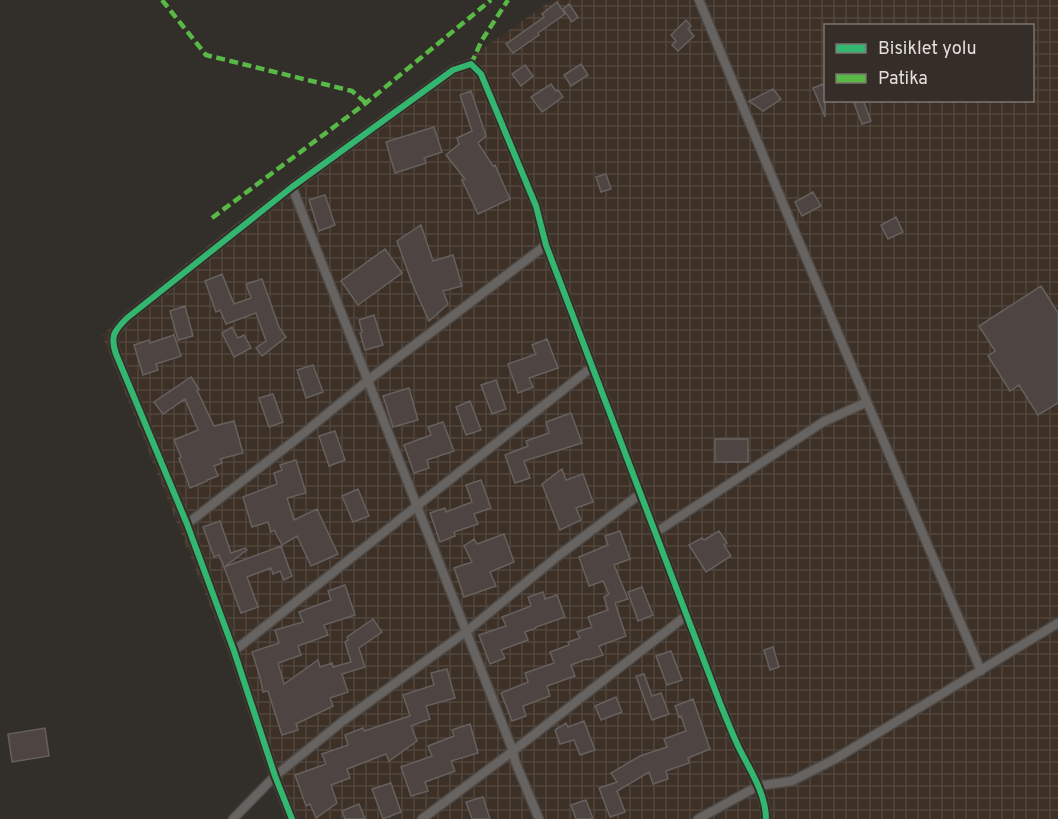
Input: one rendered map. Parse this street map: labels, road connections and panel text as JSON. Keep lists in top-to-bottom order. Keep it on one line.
{"legend":["Bisiklet yolu","Patika"]}
